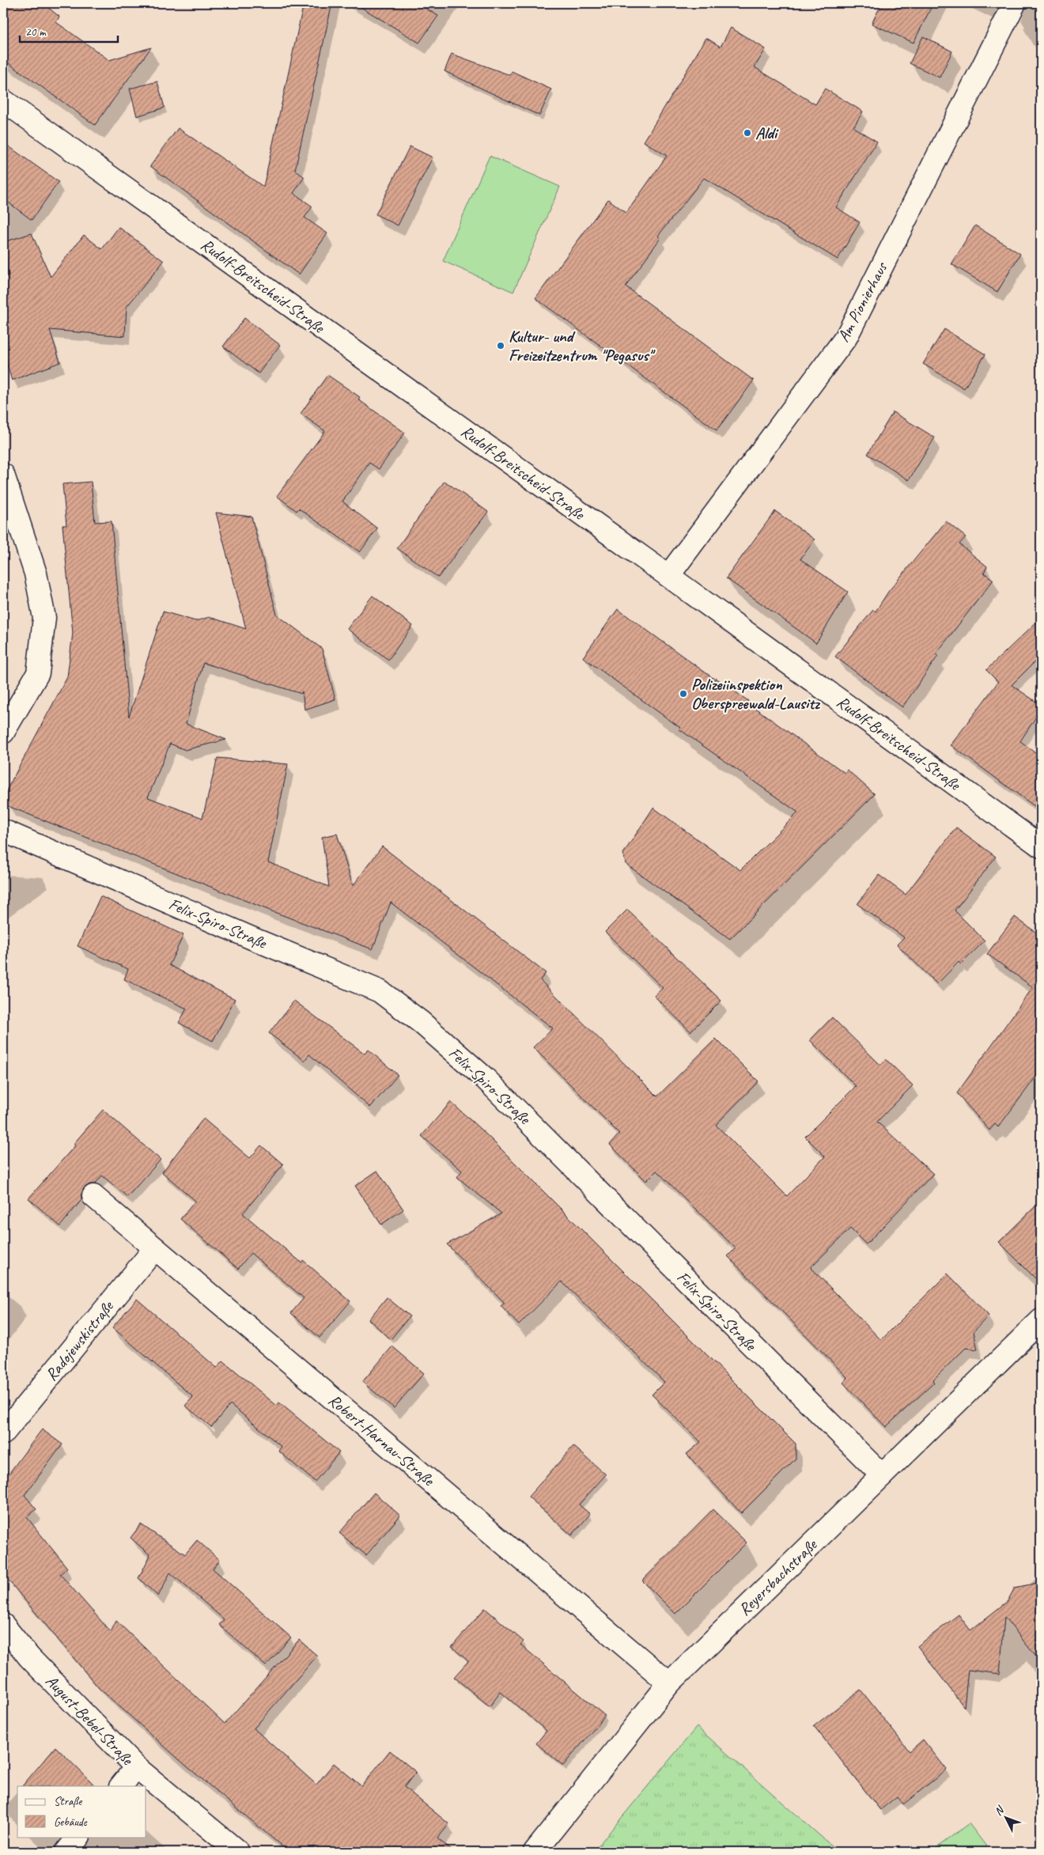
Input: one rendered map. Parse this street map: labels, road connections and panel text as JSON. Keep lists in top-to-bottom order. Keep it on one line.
{"streets":{"street":["Rudolf-Breitscheid-Straße","Am Pionierhaus","Felix-Spiro-Straße","Radojewskistraße","Robert-Harnau-Straße","Reyersbachstraße","August-Bebel-Straße"]},"crossings":[["Rudolf-Breitscheid-Straße","Am Pionierhaus"],["Felix-Spiro-Straße","Reyersbachstraße"],["Radojewskistraße","Robert-Harnau-Straße"],["Robert-Harnau-Straße","Reyersbachstraße"]],"places":["Aldi","Kultur- und Freizeitzentrum \"Pegasus\"","Polizeiinspektion Oberspreewald-Lausitz"],"legend":["Straße","Gebäude"],"scale_bar":"20 m","north":"top left"}
